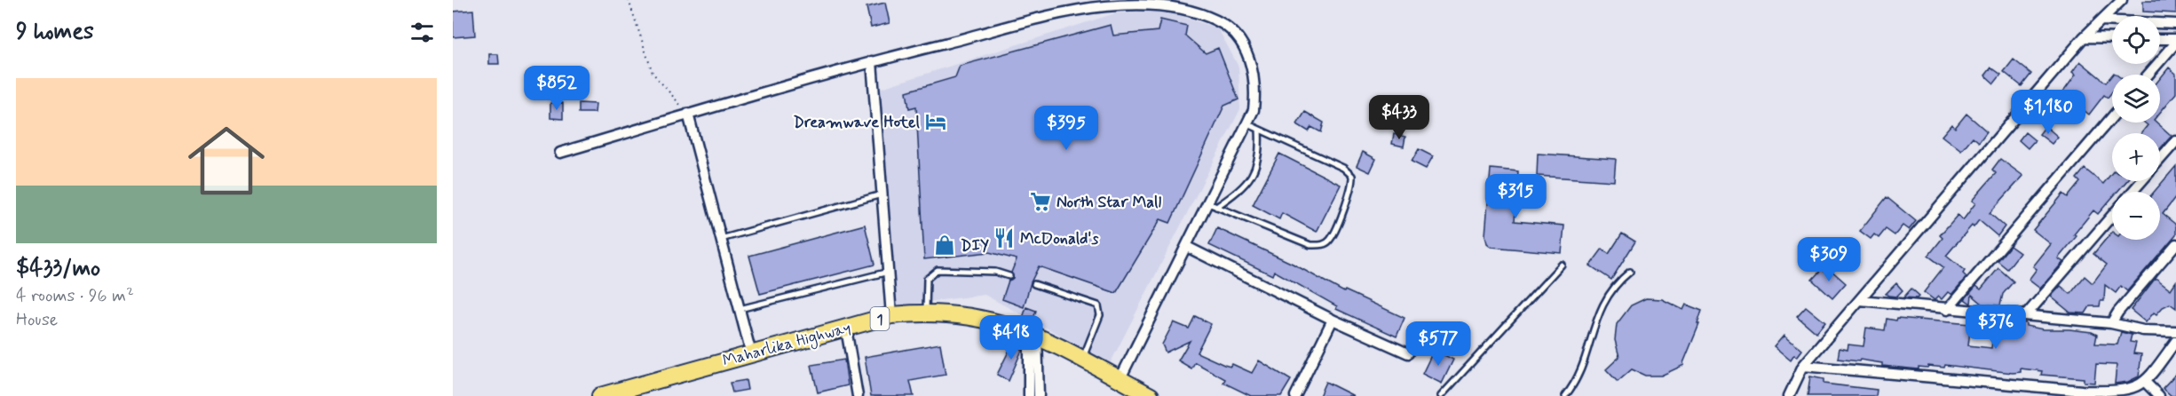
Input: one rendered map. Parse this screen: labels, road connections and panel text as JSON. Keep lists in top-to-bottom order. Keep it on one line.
{"streets":{"highway":["1","Maharlika Highway"]},"places":{"hotel":["Dreamwave Hotel"],"supermarket":["North Star Mall"],"restaurant":["McDonald's"],"shop":["DIY"]},"page":{"heading":"9 homes","map_buttons":["+","−"],"list":[{"name":"$433/mo","note":"4 rooms · 96 m² · House"}],"price":["$852","$1,180","$433","$395","$315","$309","$376","$418","$577"]}}
